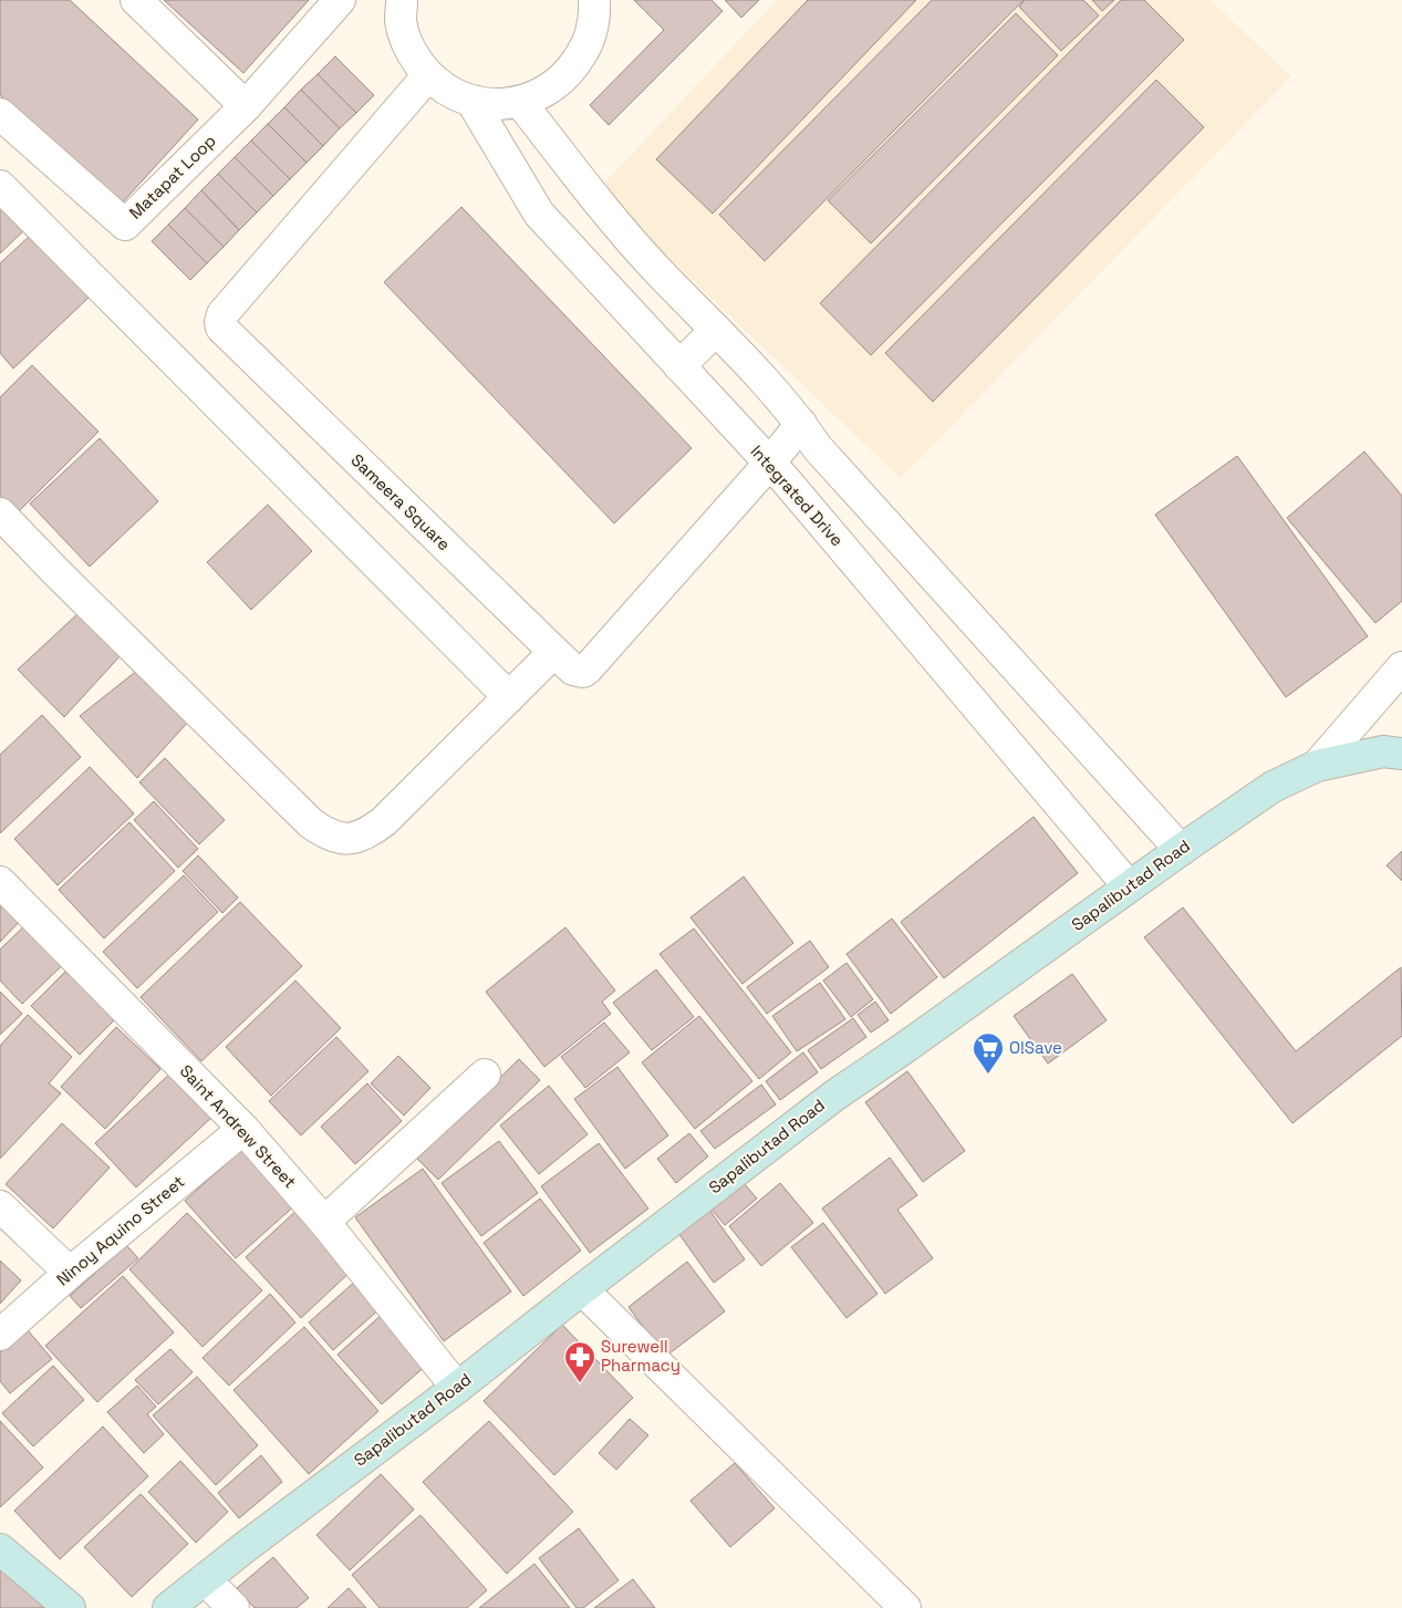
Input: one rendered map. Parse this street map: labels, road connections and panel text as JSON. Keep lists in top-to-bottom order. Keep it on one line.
{"streets":{"street":["Matapat Loop","Integrated Drive","Sameera Square","Sapalibutad Road","Saint Andrew Street","Ninoy Aquino Street"]},"crossings":[["Integrated Drive","Sameera Square"],["Integrated Drive","Sapalibutad Road"],["Sapalibutad Road","Saint Andrew Street"],["Saint Andrew Street","Ninoy Aquino Street"]],"places":{"supermarket":["O!Save"],"pharmacy":["Surewell Pharmacy"]}}
